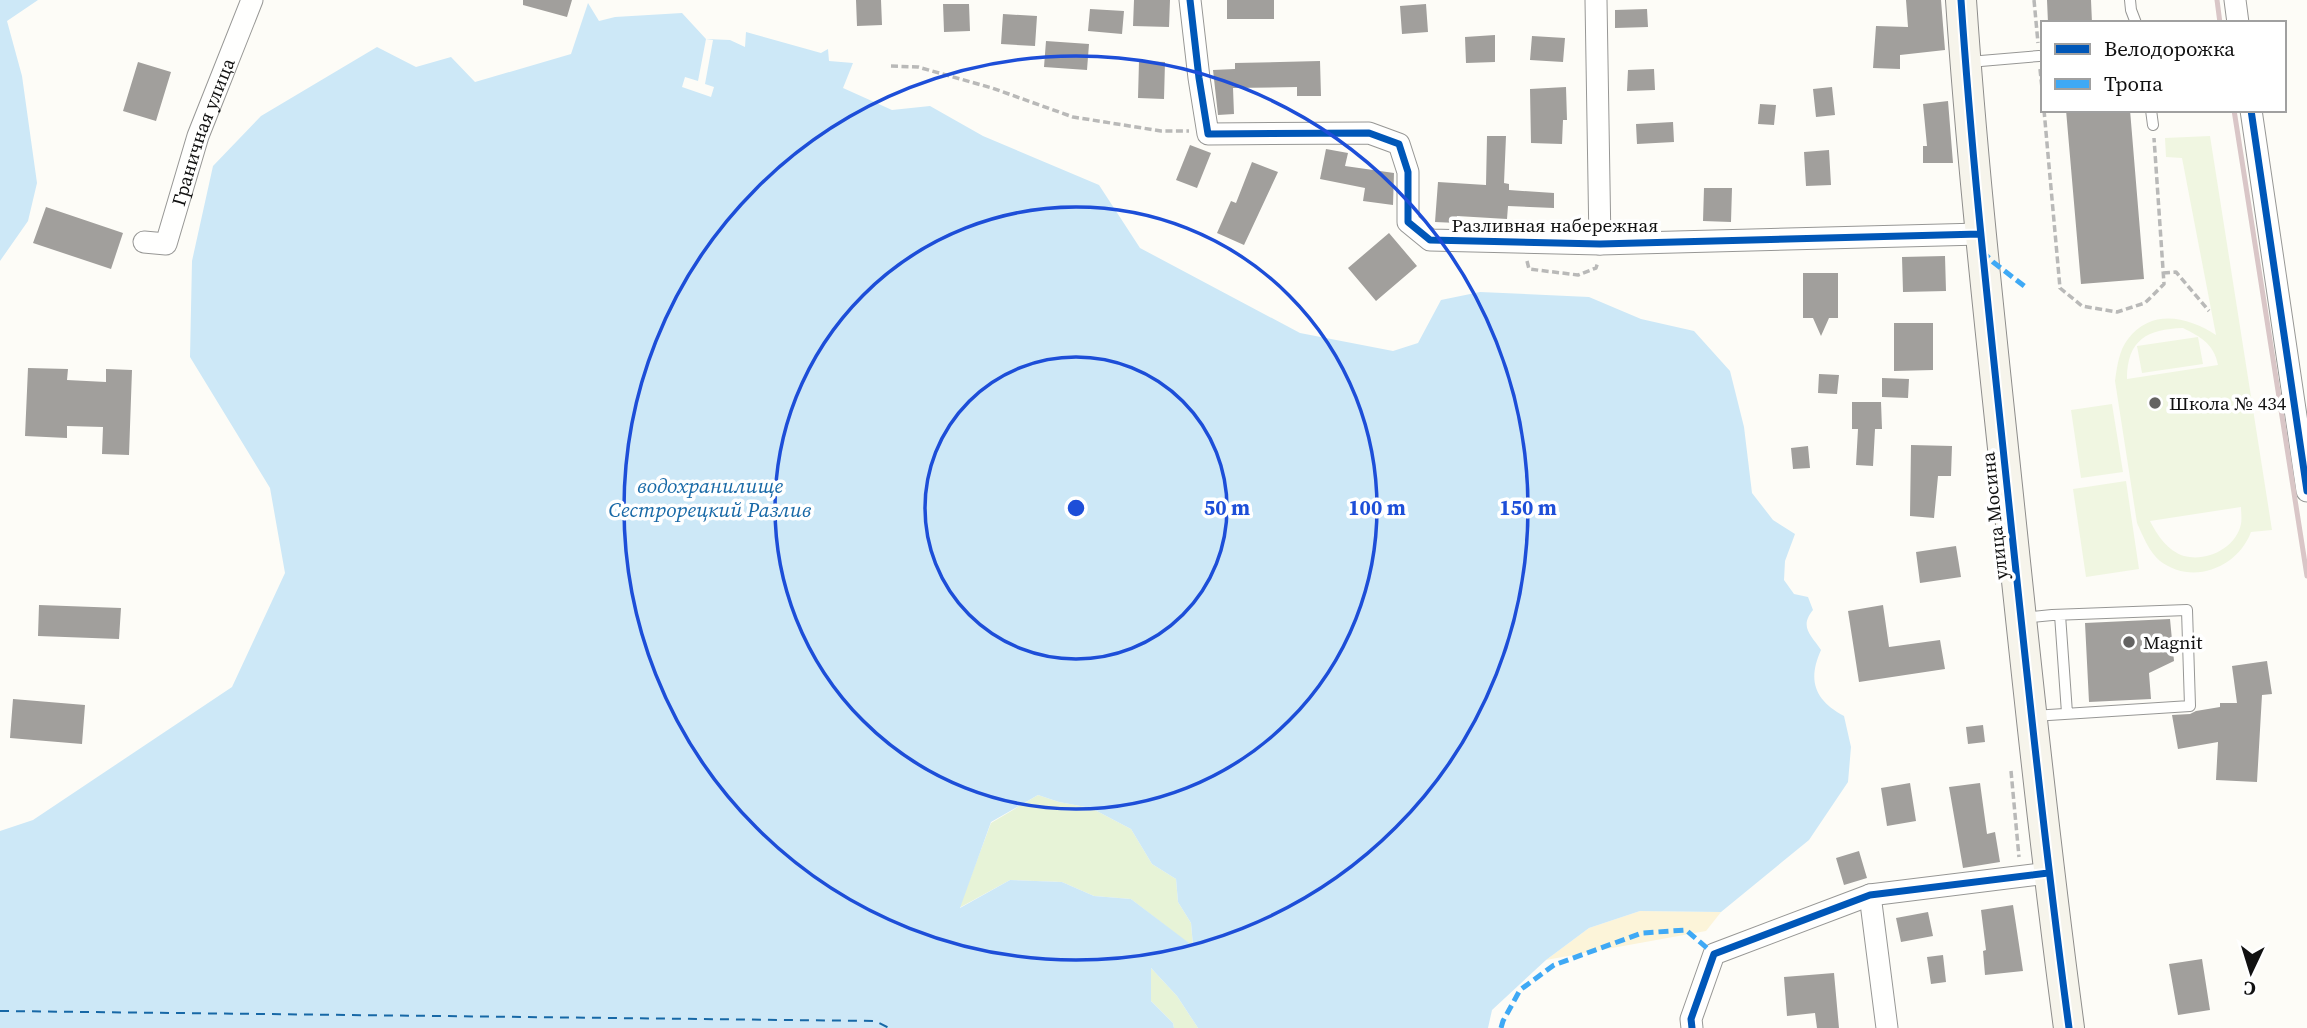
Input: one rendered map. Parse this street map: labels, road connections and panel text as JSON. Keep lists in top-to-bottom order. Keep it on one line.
{"streets":{"street":["Граничная улица","Разливная набережная","улица Мосина"]},"crossings":[["Разливная набережная","улица Мосина"]],"water":["водохранилище Сестрорецкий Разлив"],"places":["Школа № 434","Magnit"],"legend":["Велодорожка","Тропа"],"north":"bottom","rings":["50 m","100 m","150 m"]}
